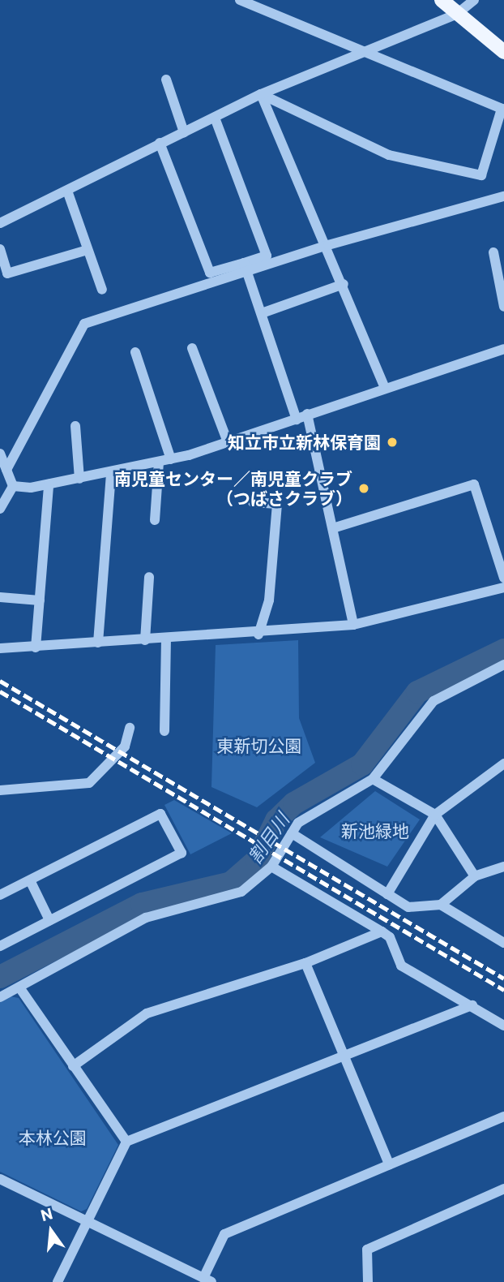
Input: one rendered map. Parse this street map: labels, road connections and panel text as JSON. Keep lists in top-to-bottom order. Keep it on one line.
{"water":["割目川"],"parks":["東新切公園","新池緑地","本林公園"],"places":["知立市立新林保育園","南児童センター／南児童クラブ （つばさクラブ）"],"north":"top"}
